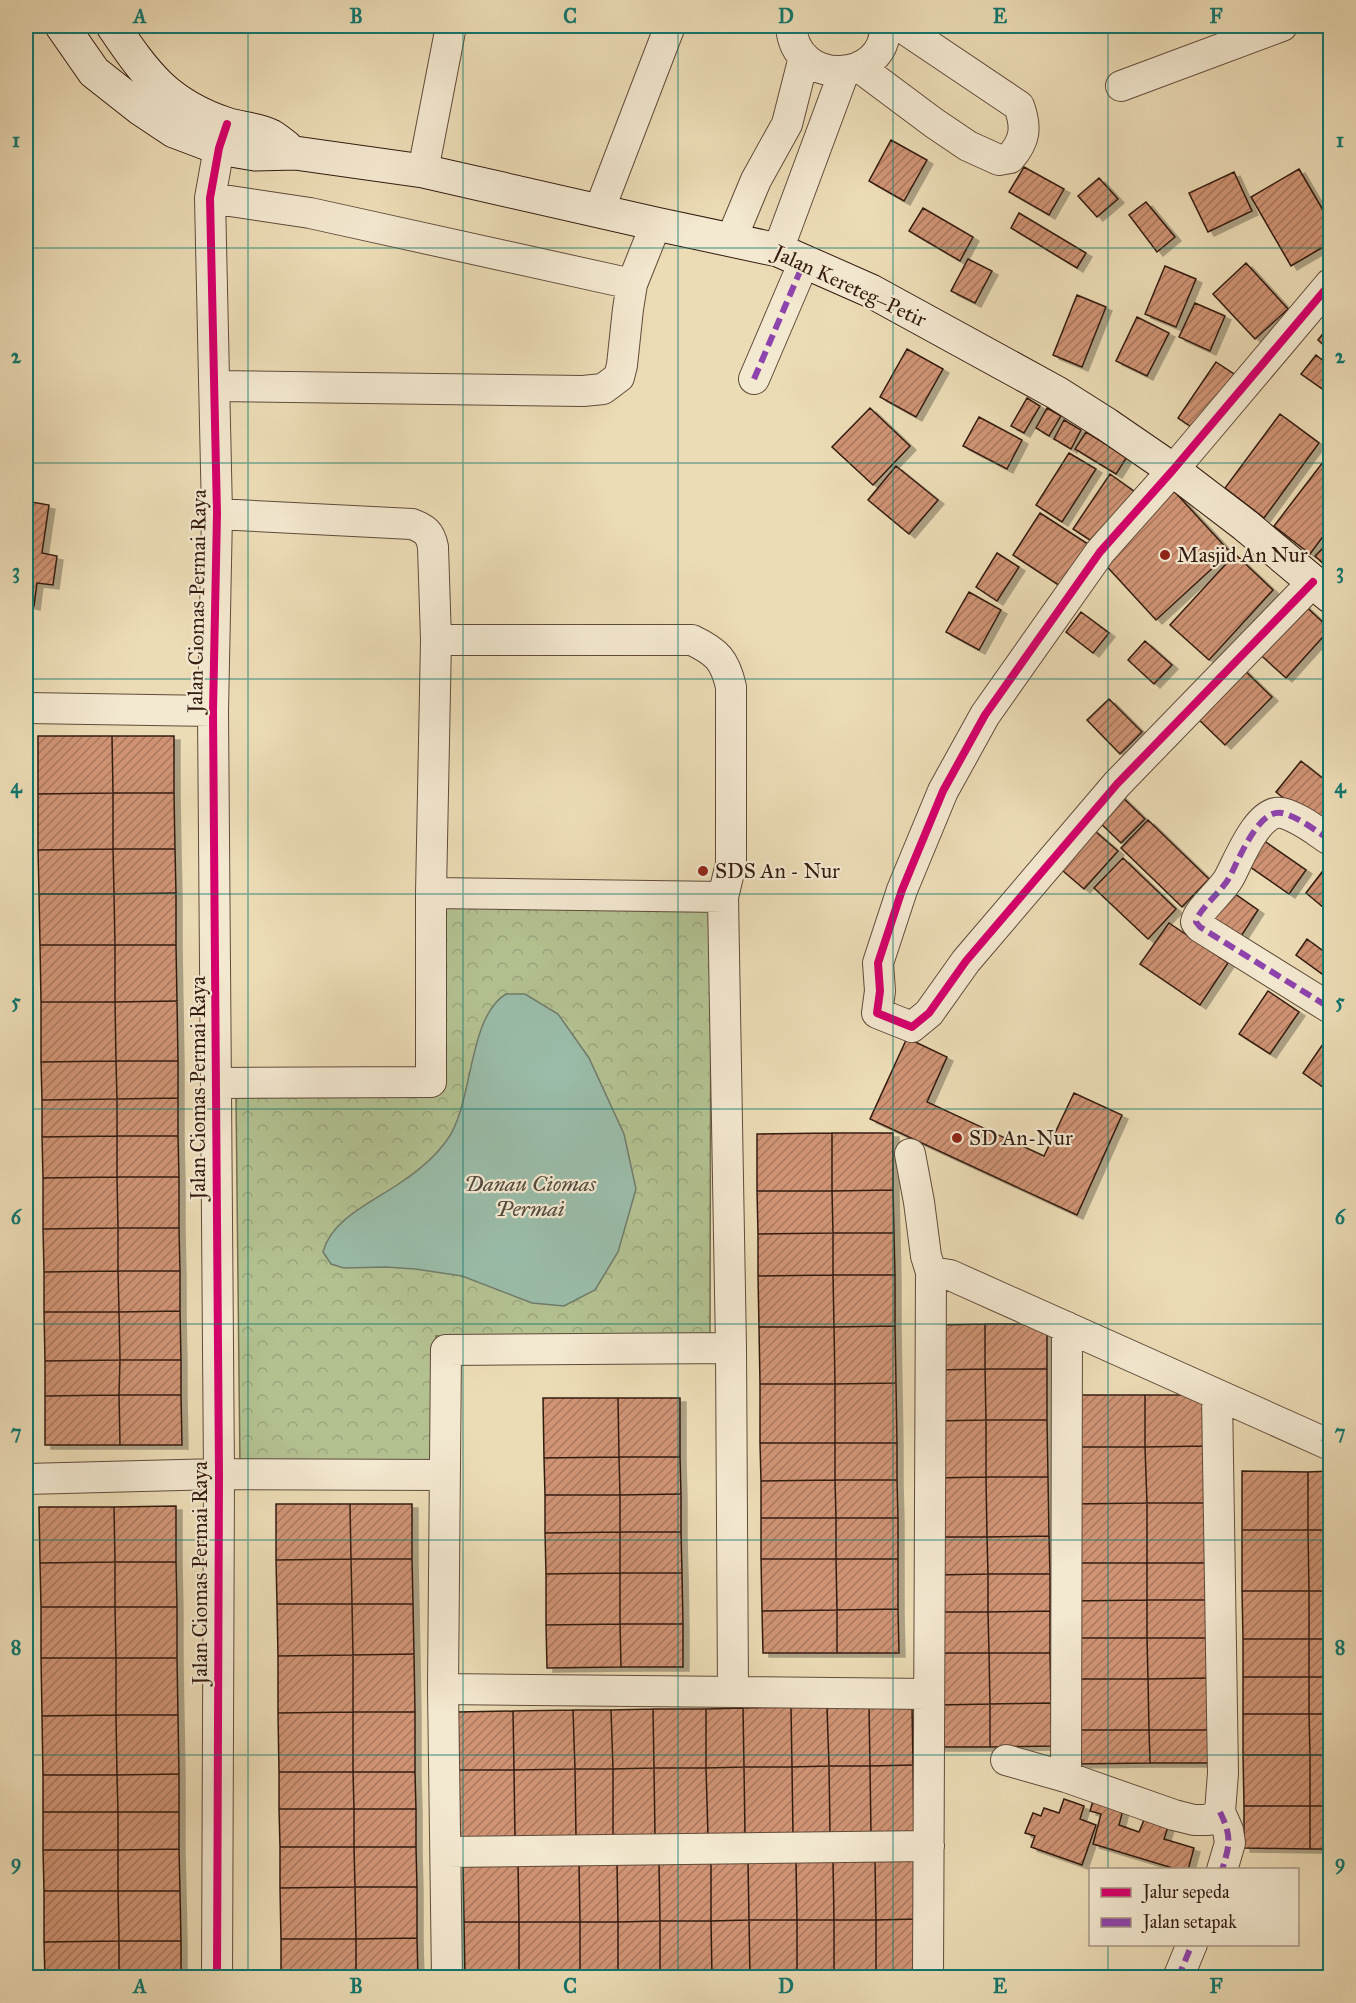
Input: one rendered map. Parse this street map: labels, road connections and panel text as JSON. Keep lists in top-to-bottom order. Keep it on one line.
{"streets":{"street":["Jalan Kereteg–Petir","Jalan Ciomas Permai Raya"]},"crossings":[["Jalan Kereteg–Petir","Jalan Ciomas Permai Raya"]],"water":["Danau Ciomas Permai"],"places":["Masjid An Nur","SDS An - Nur","SD An-Nur"],"legend":["Jalur sepeda","Jalan setapak"],"grid":{"columns":["A","B","C","D","E","F"],"rows":["1","2","3","4","5","6","7","8","9"]}}
